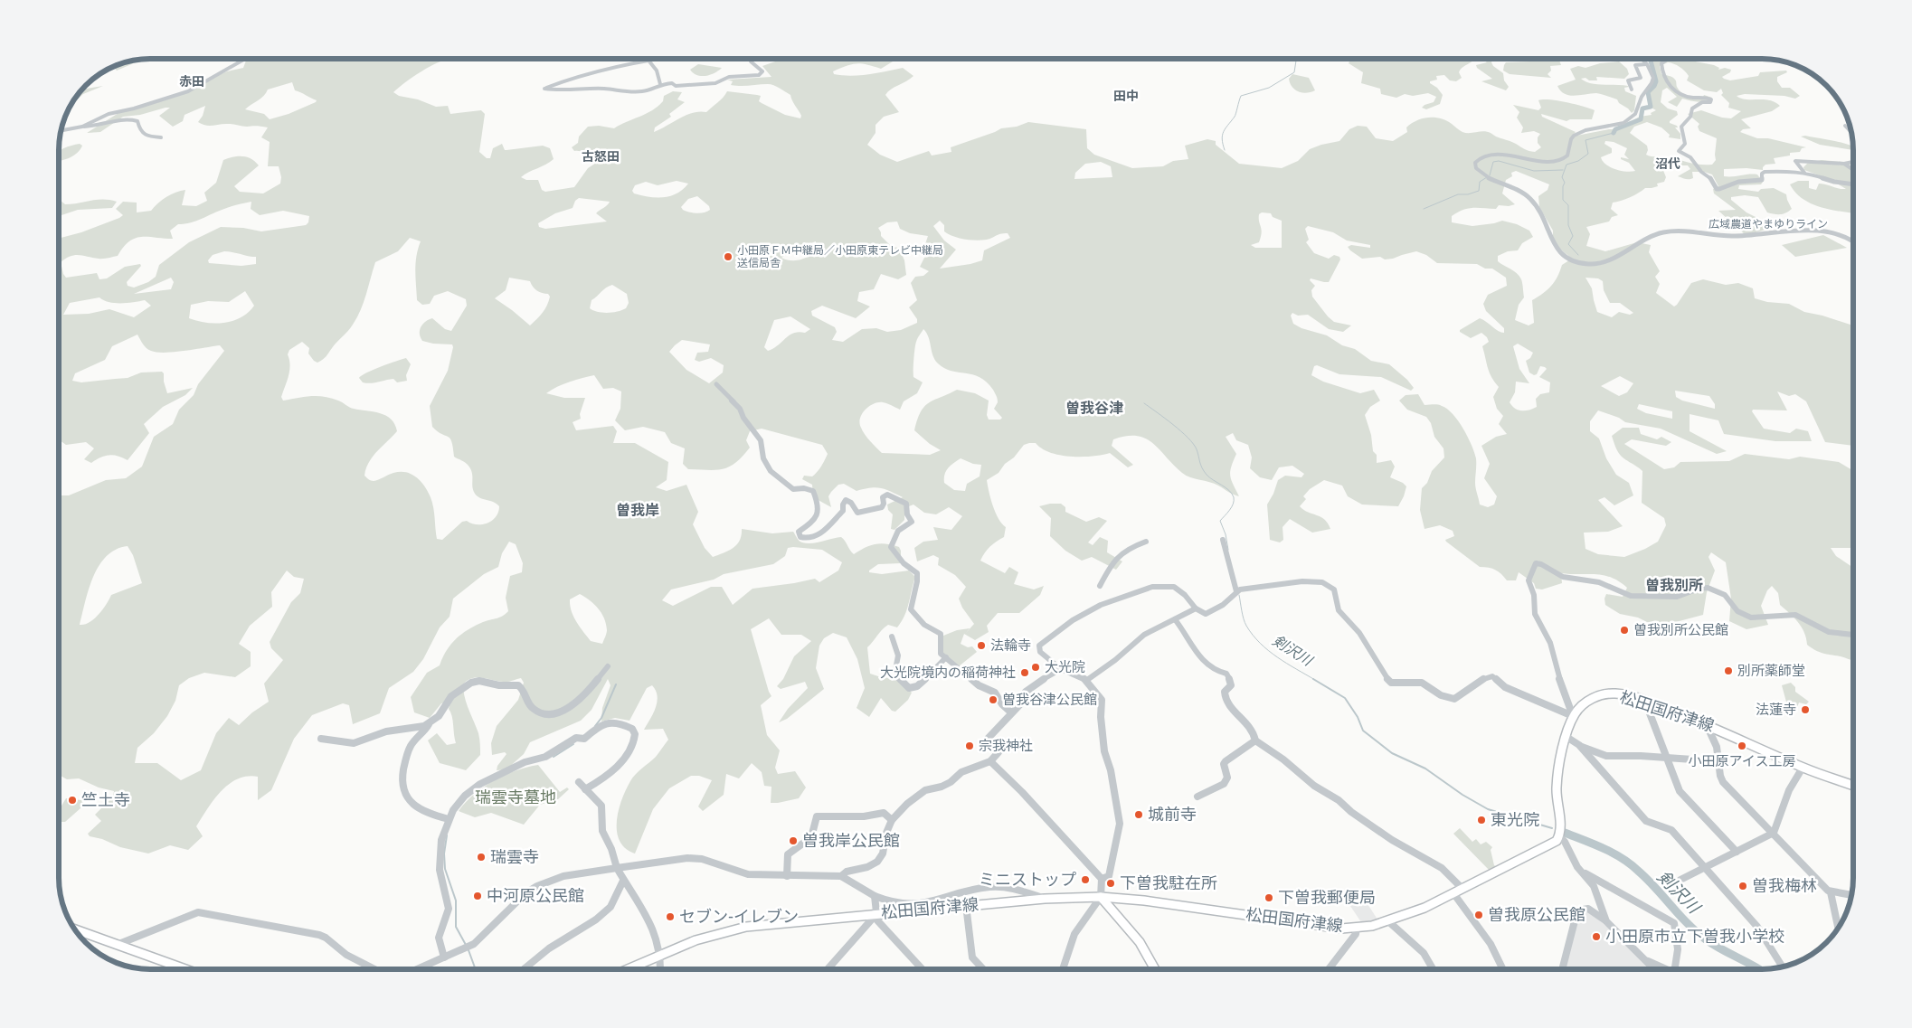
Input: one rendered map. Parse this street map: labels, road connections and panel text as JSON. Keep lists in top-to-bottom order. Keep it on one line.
{"streets":{"main road":["松田国府津線"],"street":["広域農道やまゆりライン"]},"districts":["赤田","田中","古怒田","沼代","曽我谷津","曽我岸","曽我別所"],"water":["剣沢川"],"parks":["瑞雲寺墓地"],"places":["小田原ＦＭ中継局／小田原東テレビ中継局 送信局舎","曽我別所公民館","法輪寺","大光院","別所薬師堂","大光院境内の稲荷神社","曽我谷津公民館","法蓮寺","宗我神社","小田原アイス工房","竺土寺","城前寺","東光院","曽我岸公民館","瑞雲寺","ミニストップ","下曽我駐在所","曽我梅林","中河原公民館","下曽我郵便局","曽我原公民館","セブン-イレブン","小田原市立下曽我小学校"]}
